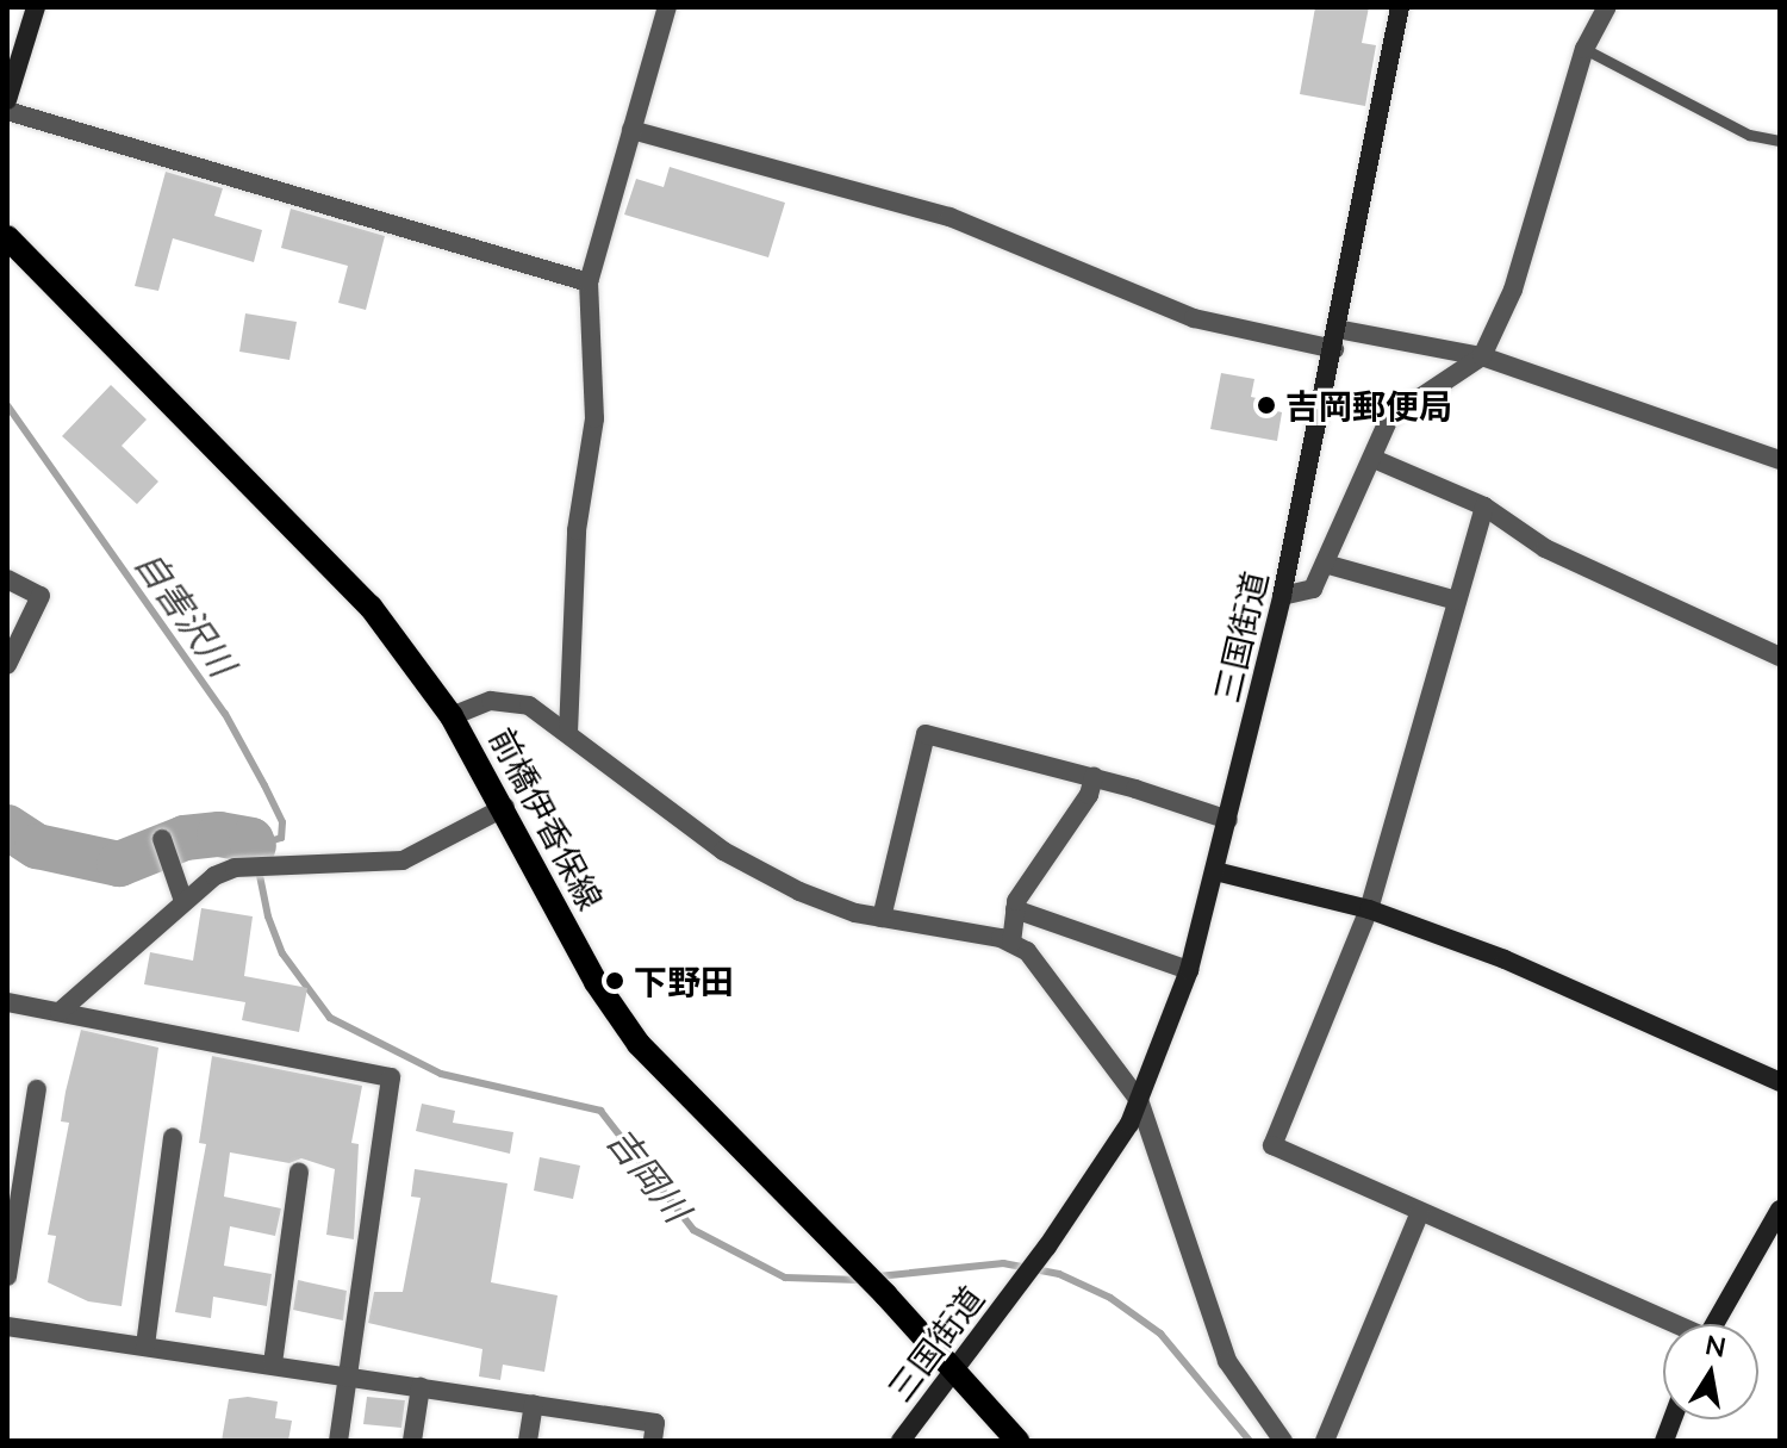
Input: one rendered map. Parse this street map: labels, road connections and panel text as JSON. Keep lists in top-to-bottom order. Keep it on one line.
{"streets":{"main road":["前橋伊香保線"],"street":["三国街道"]},"crossings":[["三国街道","前橋伊香保線"]],"water":["自害沢川","吉岡川"],"places":["吉岡郵便局","下野田"],"north":"top"}
